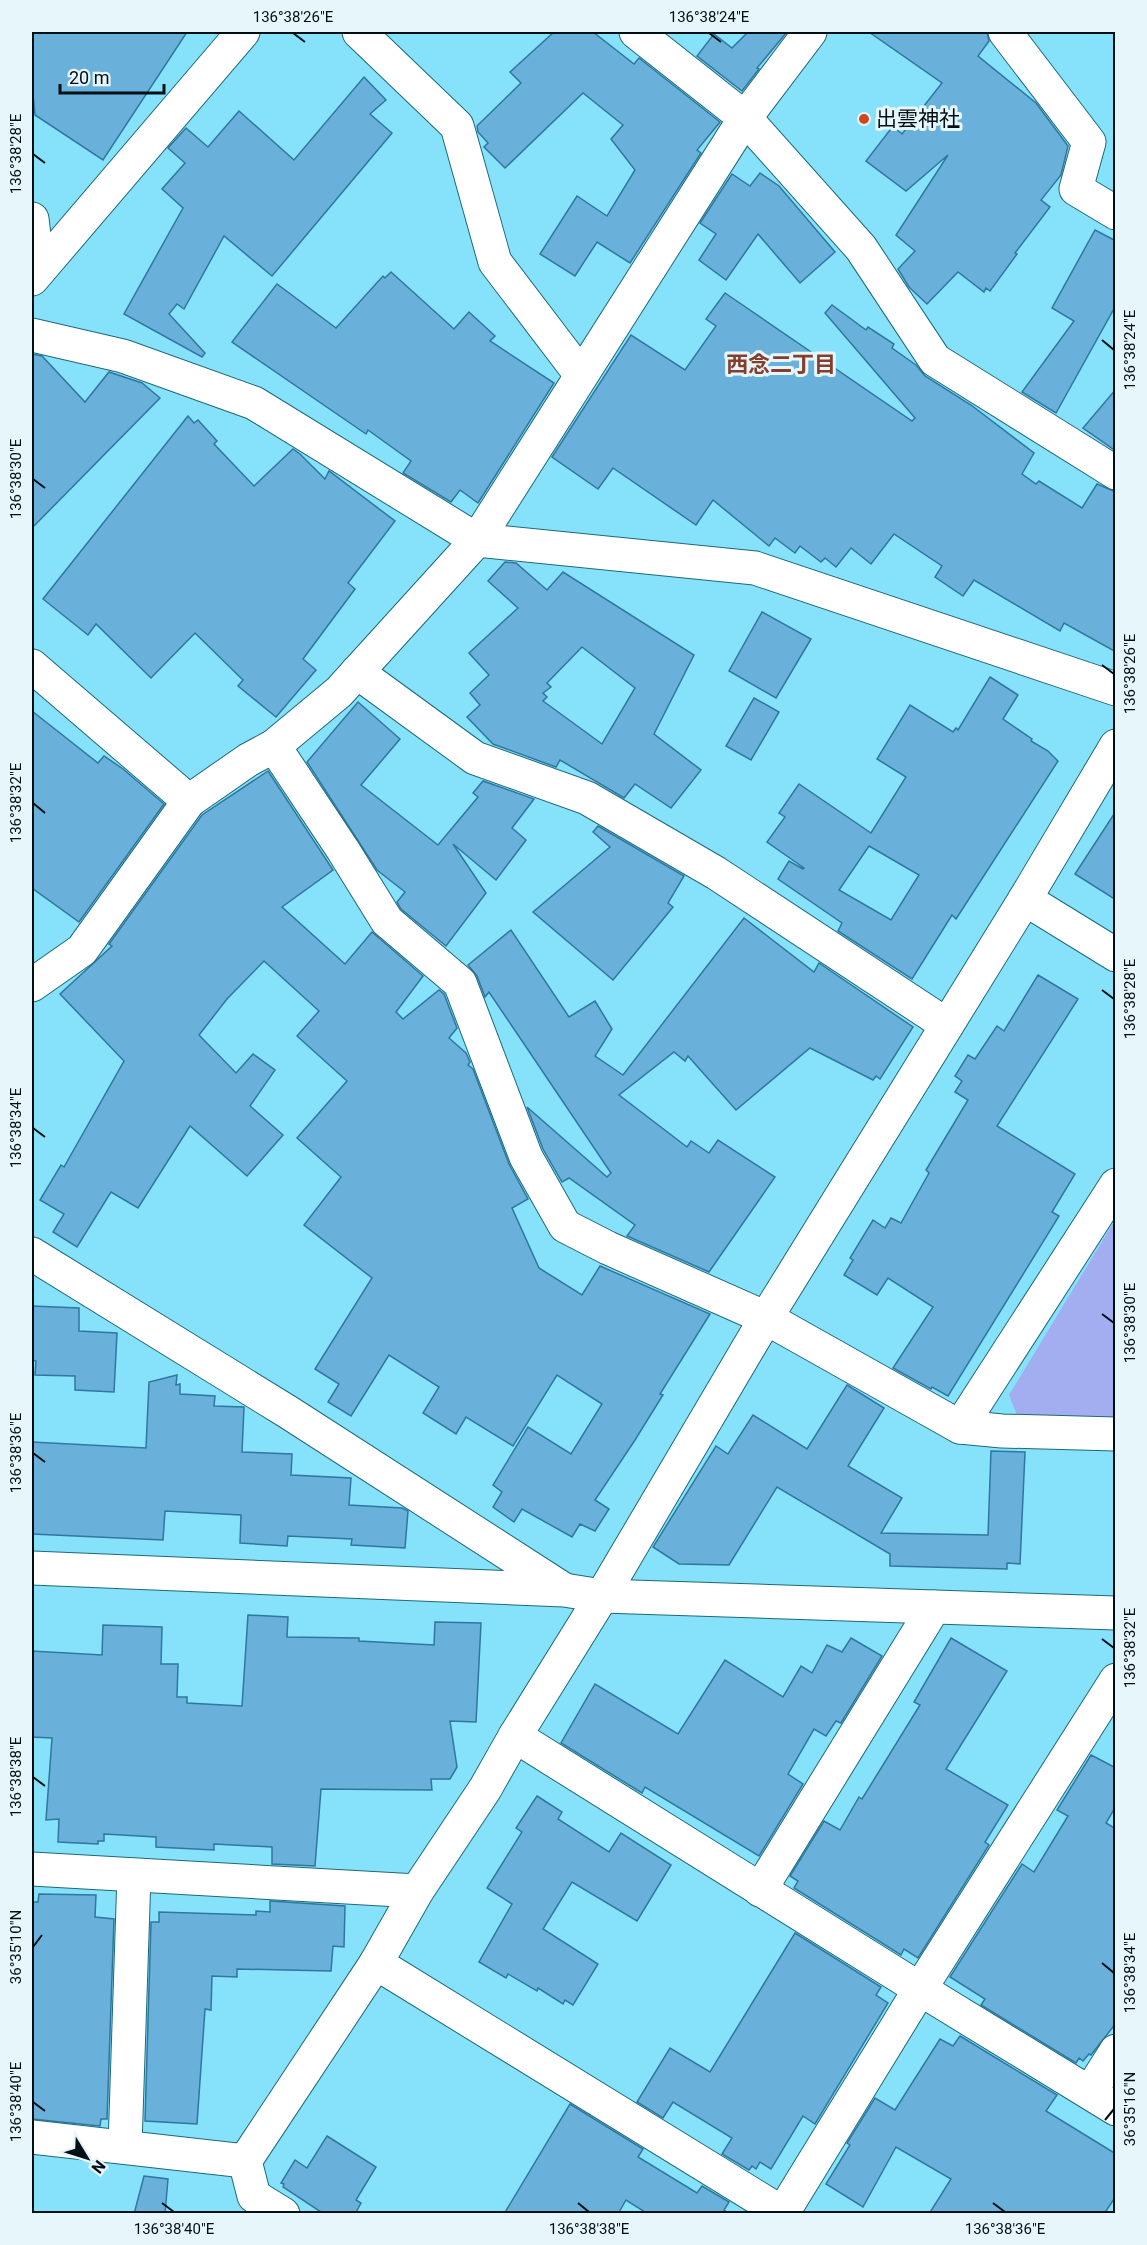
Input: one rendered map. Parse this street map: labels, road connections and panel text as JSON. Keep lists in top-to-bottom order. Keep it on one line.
{"districts":["西念二丁目"],"places":["出雲神社"],"scale_bar":"20 m","north":"bottom right","coordinates":["136°38'26\"E","136°38'24\"E","136°38'28\"E","136°38'30\"E","136°38'32\"E","136°38'34\"E","136°38'36\"E","136°38'38\"E","36°35'10\"N","136°38'40\"E","36°35'16\"N"]}
